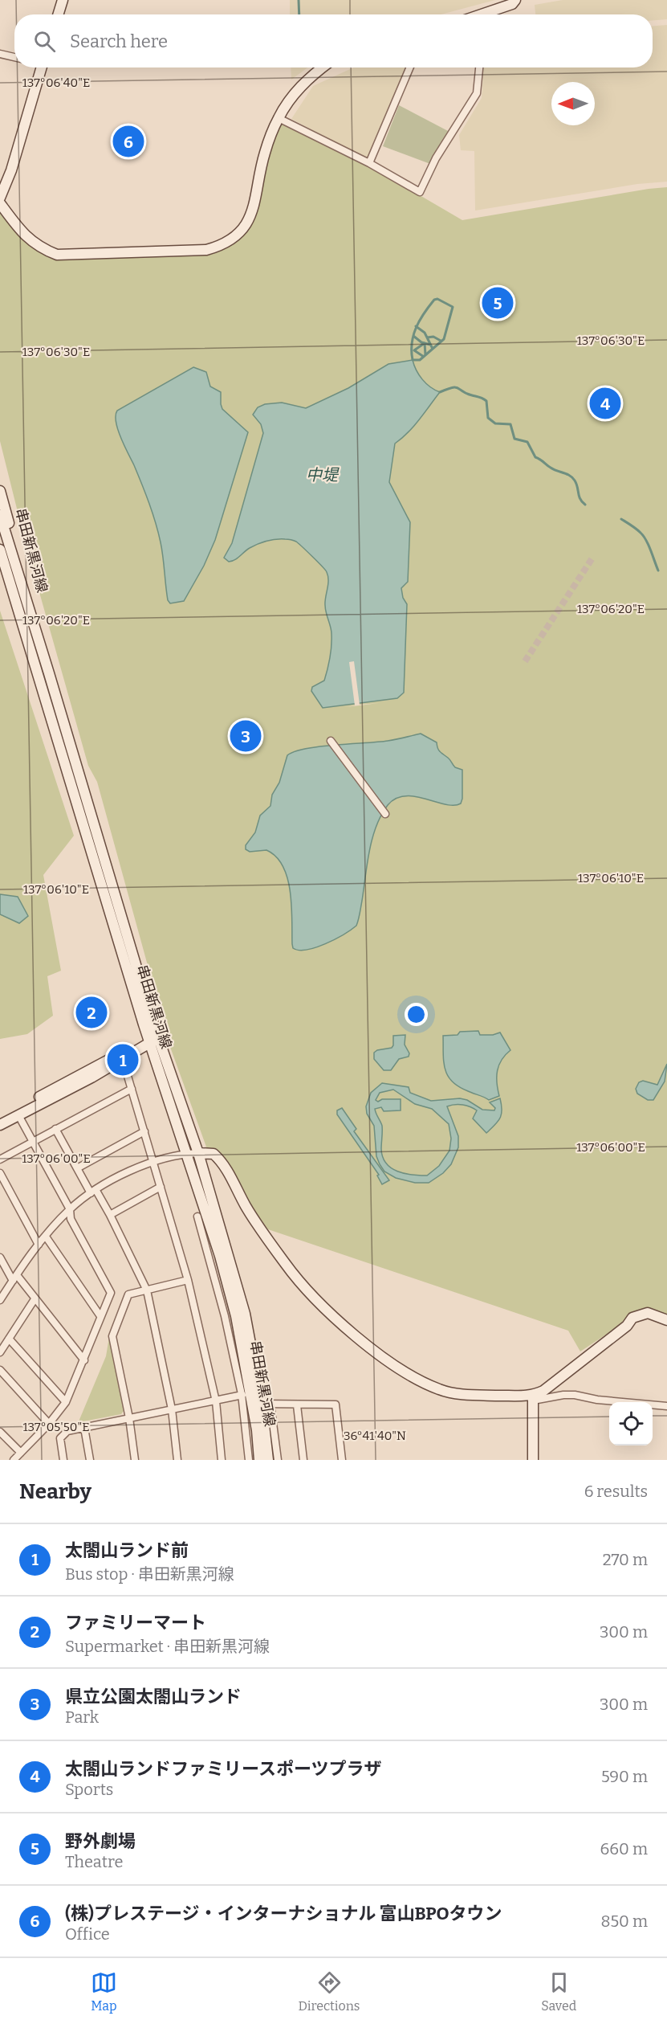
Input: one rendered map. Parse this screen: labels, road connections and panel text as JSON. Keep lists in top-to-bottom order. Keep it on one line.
{"streets":{"main road":["串田新黒河線"]},"water":["中堤"],"north":"left","page":{"search":"Search here","pins":["6","5","4","3","2","1"],"heading":["Nearby","6 results"],"list":[{"mark":"1","name":"太閤山ランド前","note":"Bus stop · 串田新黒河線","value":"270 m"},{"mark":"2","name":"ファミリーマート","note":"Supermarket · 串田新黒河線","value":"300 m"},{"mark":"3","name":"県立公園太閤山ランド","note":"Park","value":"300 m"},{"mark":"4","name":"太閤山ランドファミリースポーツプラザ","note":"Sports","value":"590 m"},{"mark":"5","name":"野外劇場","note":"Theatre","value":"660 m"},{"mark":"6","name":"(株)プレステージ・インターナショナル 富山BPOタウン","note":"Office","value":"850 m"}],"nav":["Map","Directions","Saved"]},"coordinates":["137°06'40\"E","137°06'30\"E","137°06'20\"E","137°06'10\"E","137°06'00\"E","137°05'50\"E","36°41'40\"N"]}
